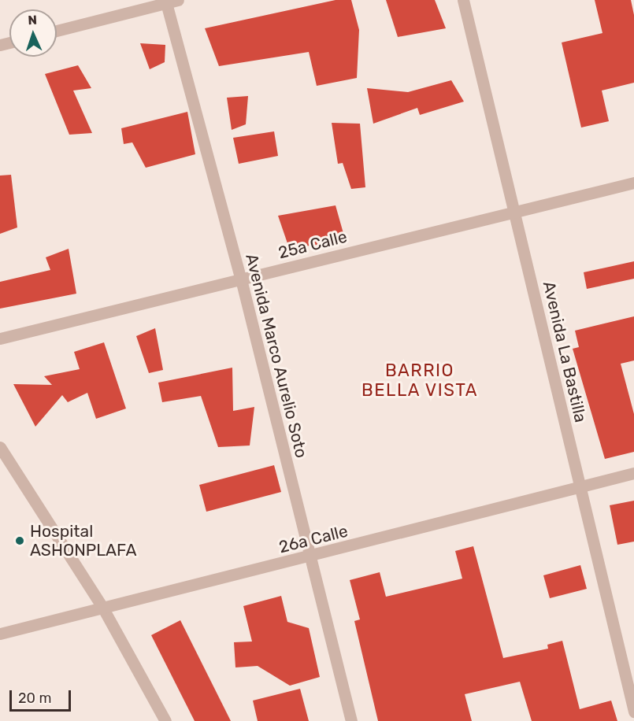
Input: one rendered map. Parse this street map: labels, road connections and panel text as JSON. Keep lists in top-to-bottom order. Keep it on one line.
{"streets":{"street":["25a Calle","Avenida La Bastilla","Avenida Marco Aurelio Soto","26a Calle"]},"crossings":[["25a Calle","Avenida La Bastilla"],["25a Calle","Avenida Marco Aurelio Soto"],["Avenida La Bastilla","26a Calle"],["Avenida Marco Aurelio Soto","26a Calle"]],"districts":["BARRIO BELLA VISTA"],"places":["Hospital ASHONPLAFA"],"scale_bar":"20 m","north":"top"}
